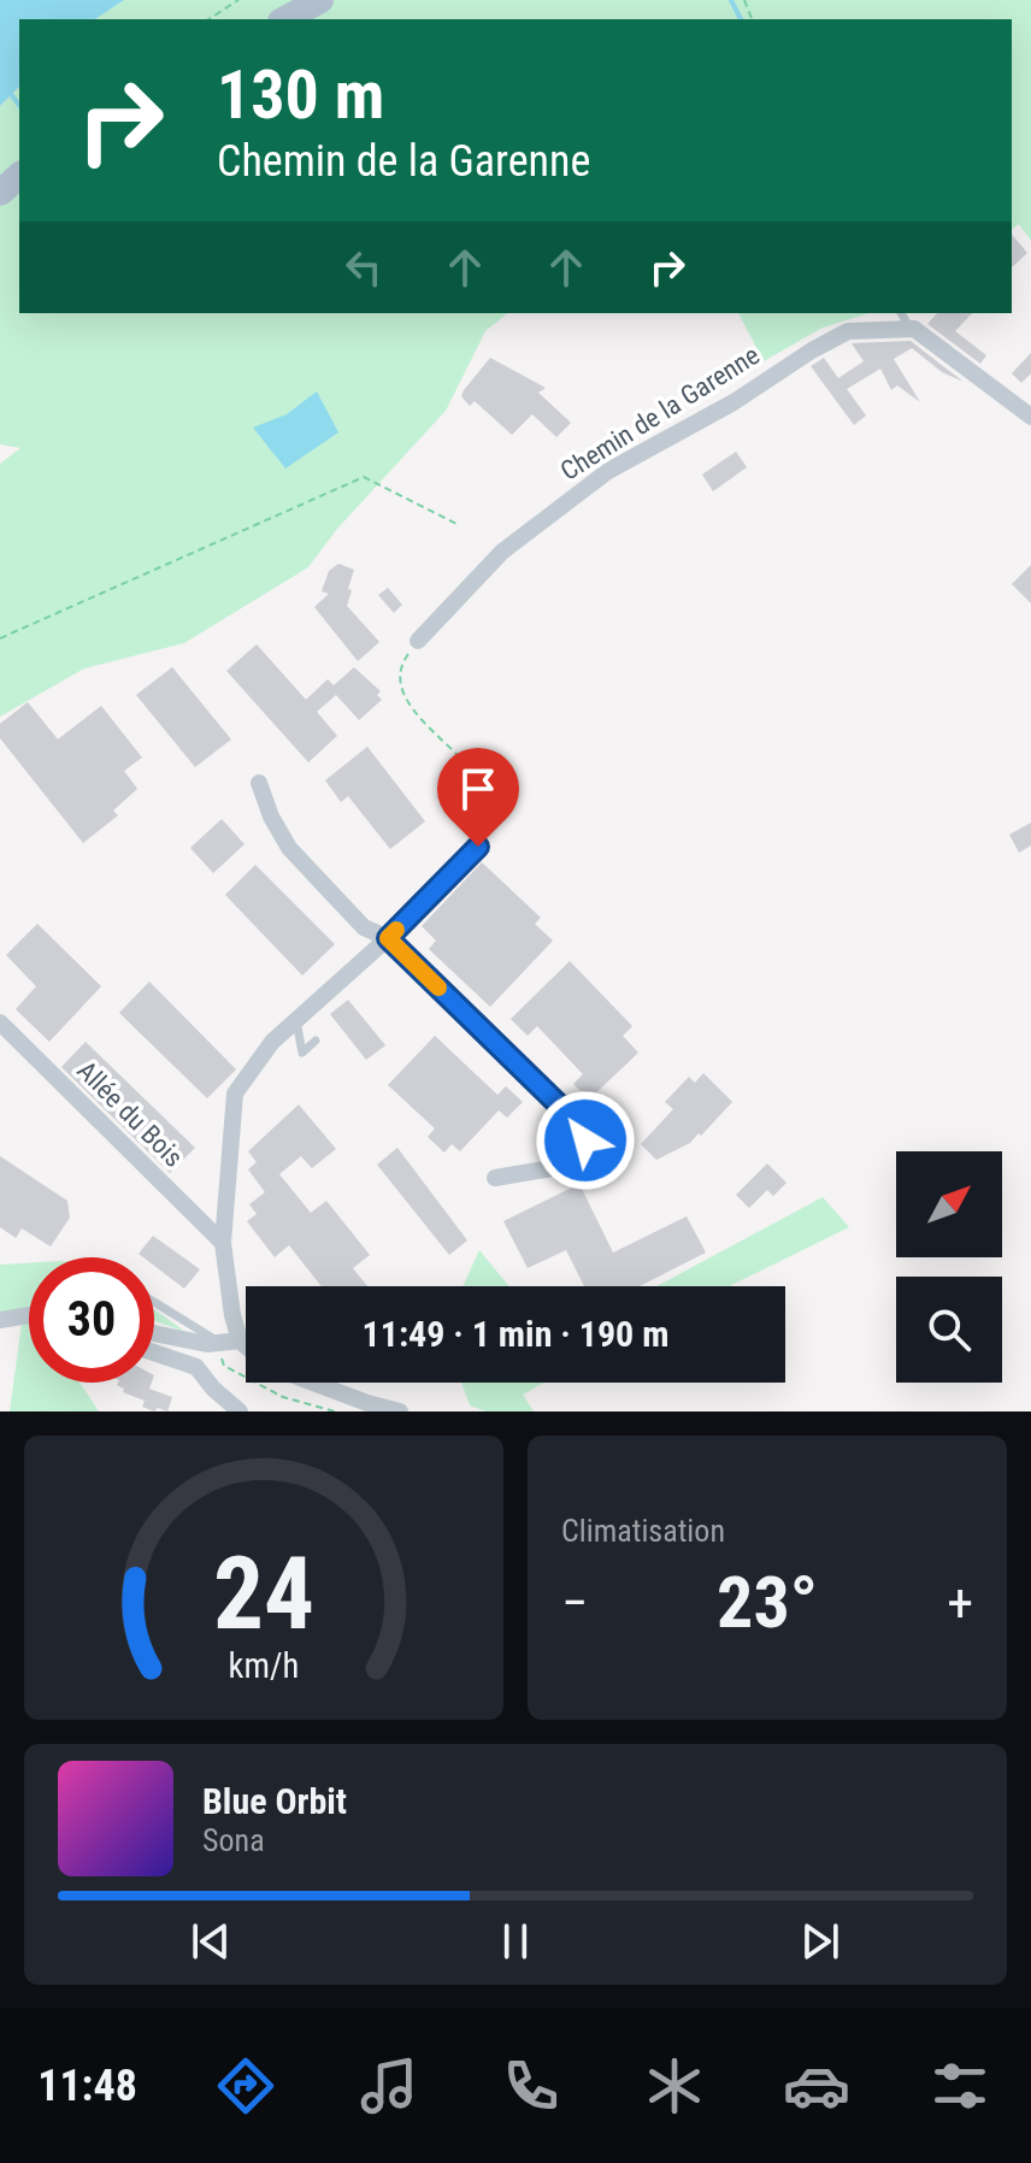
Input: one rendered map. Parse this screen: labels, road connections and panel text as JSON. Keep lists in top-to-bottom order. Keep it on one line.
{"streets":{"street":["Chemin de la Garenne","Allée du Bois"]},"north":"top right","page":{"turn":["130 m","Chemin de la Garenne"],"limit":"30","trip":"11:49 · 1 min · 190 m","tile":"Climatisation","heat":["−","23°","+"],"song":["Blue Orbit","Sona"],"tabs":"11:48","gauge":["24","km/h"]}}
